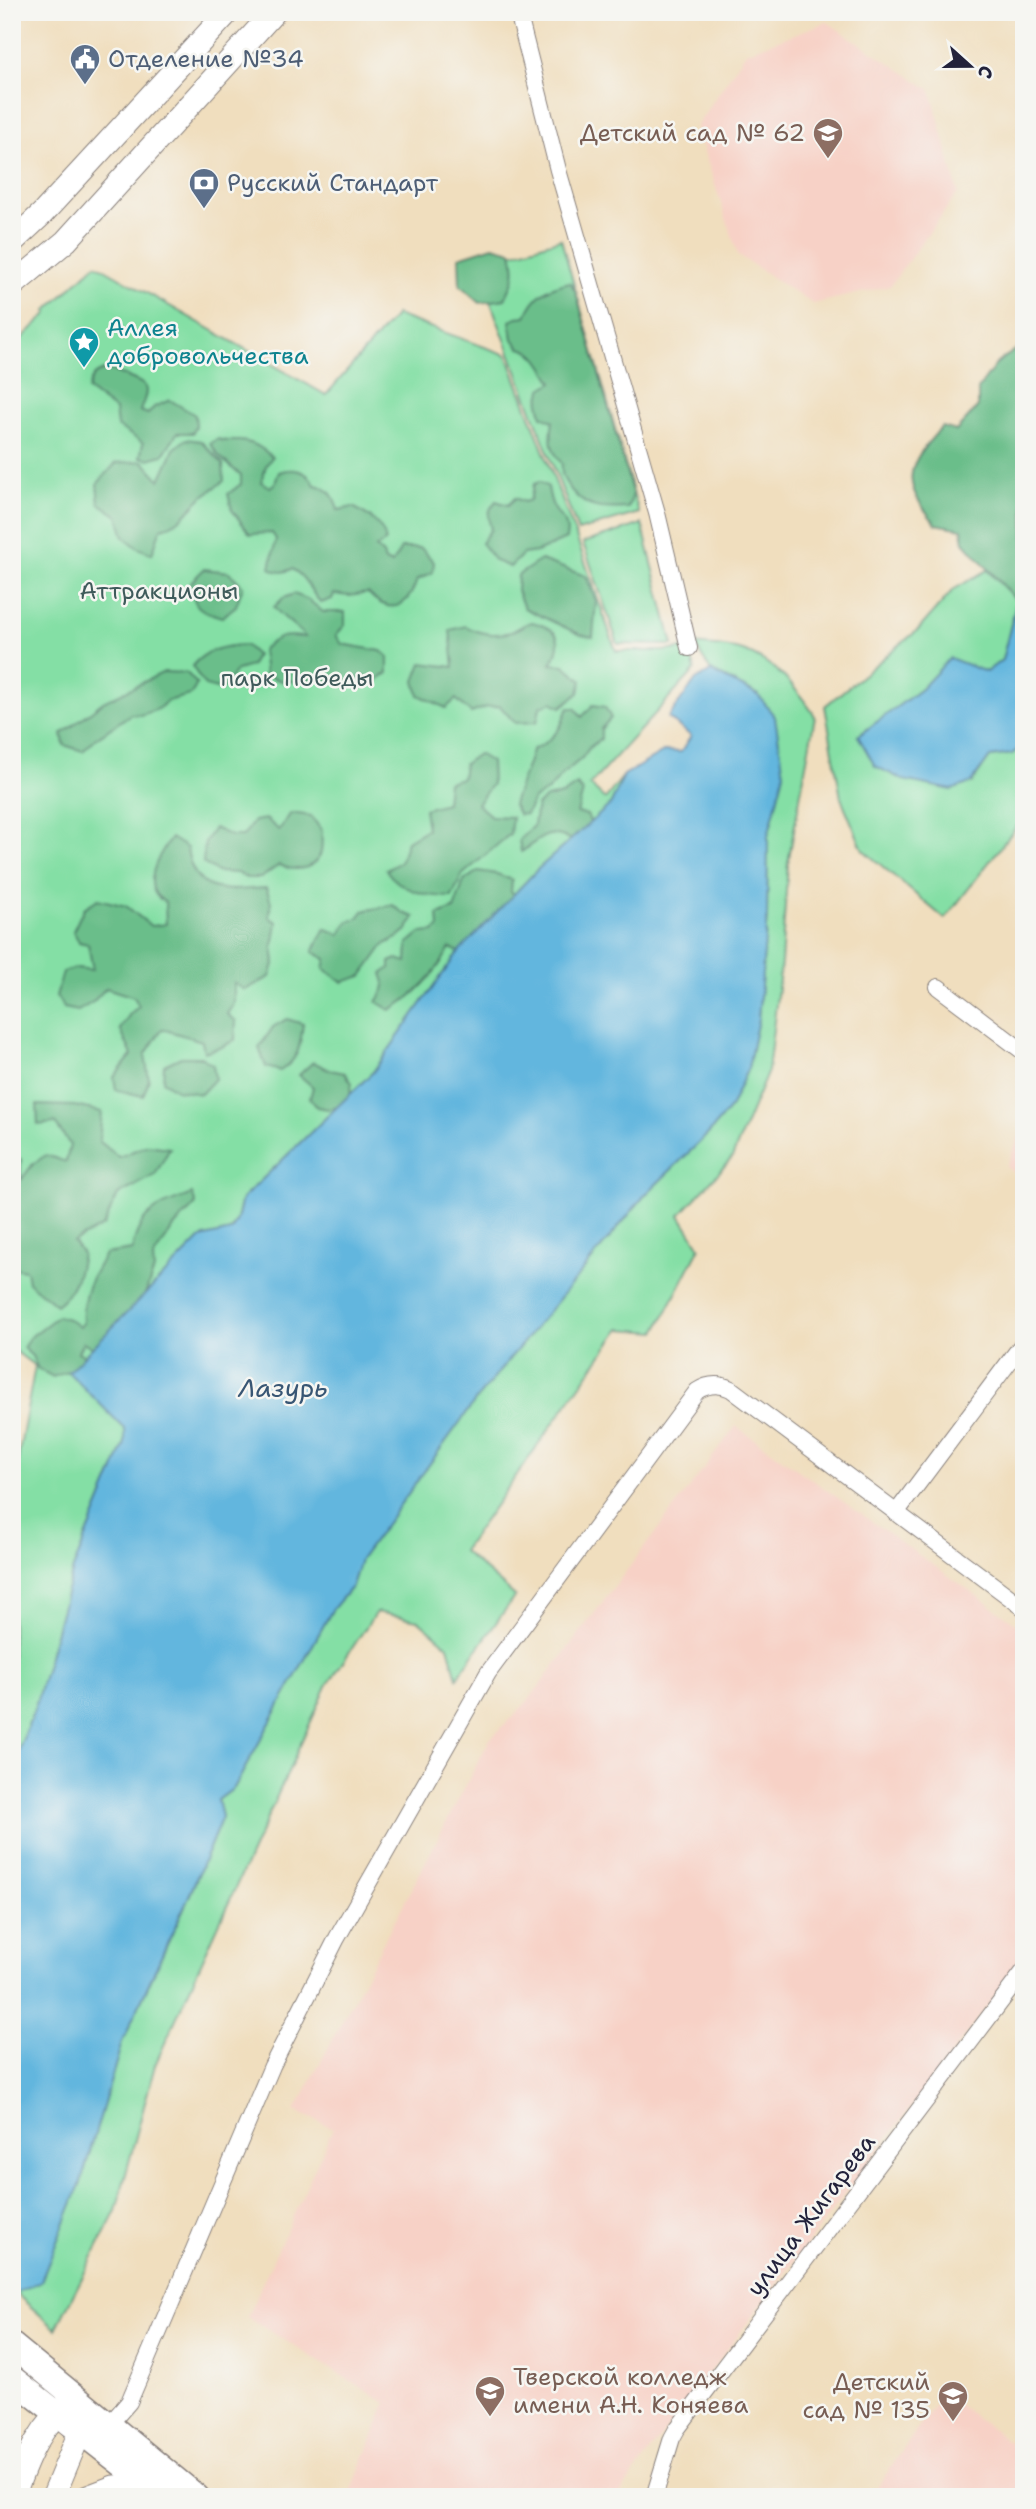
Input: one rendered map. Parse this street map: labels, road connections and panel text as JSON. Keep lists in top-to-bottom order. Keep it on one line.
{"streets":{"street":["улица Жигарева"]},"water":["Лазурь"],"parks":["Аттракционы","парк Победы"],"places":{"public building":["Отделение №34"],"school or university":["Детский сад № 62","Тверской колледж имени А.Н. Коняева","Детский сад № 135"],"bank":["Русский Стандарт"],"place":["Аллея добровольчества"]},"north":"right"}
